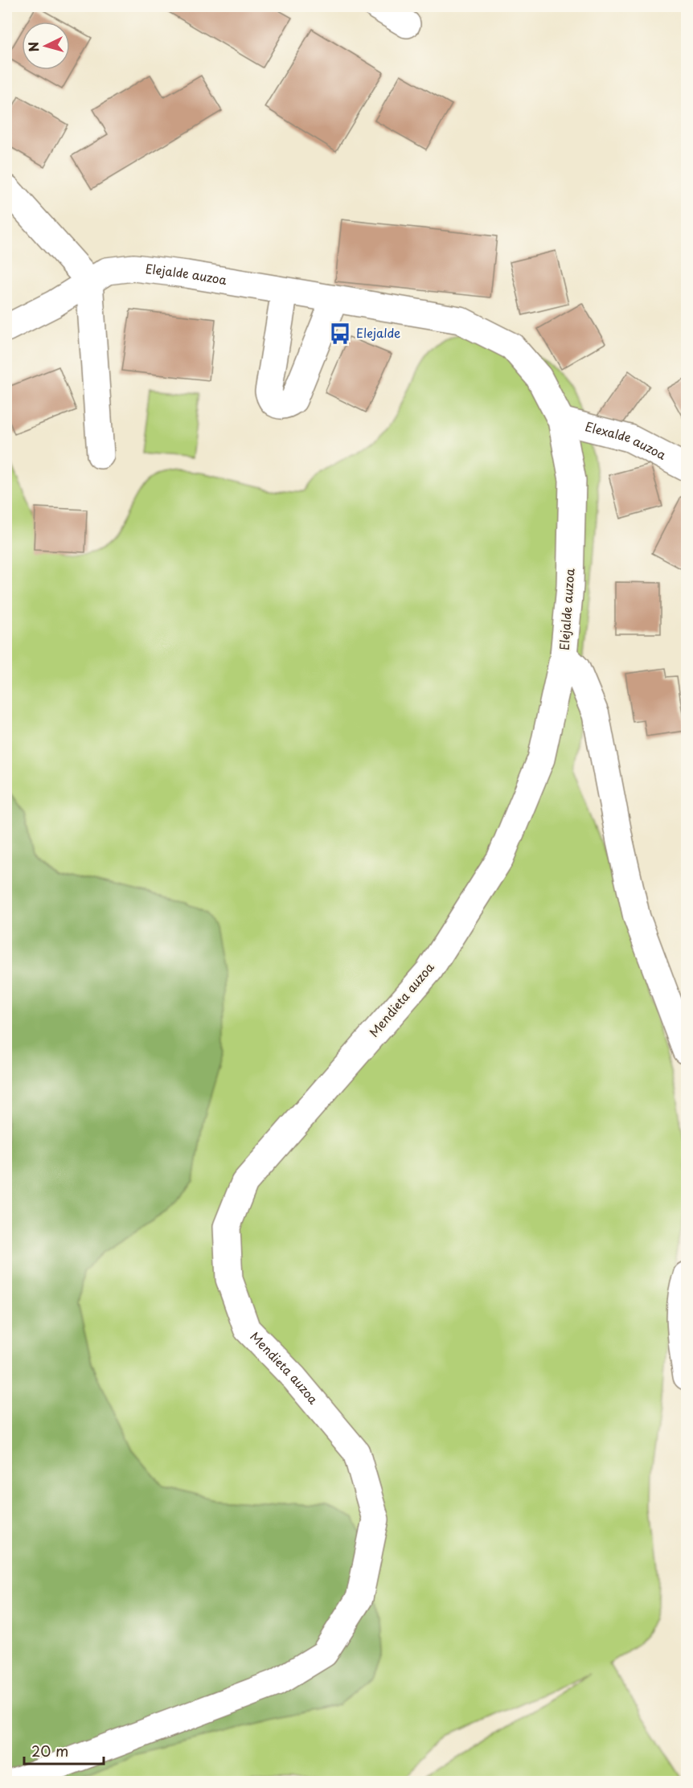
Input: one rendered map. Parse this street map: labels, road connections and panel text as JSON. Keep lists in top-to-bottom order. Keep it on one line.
{"streets":{"street":["Elejalde auzoa","Elexalde auzoa","Mendieta auzoa"]},"crossings":[["Elejalde auzoa","Elexalde auzoa"],["Elejalde auzoa","Mendieta auzoa"]],"places":{"bus stop":["Elejalde"]},"scale_bar":"20 m","north":"left"}
